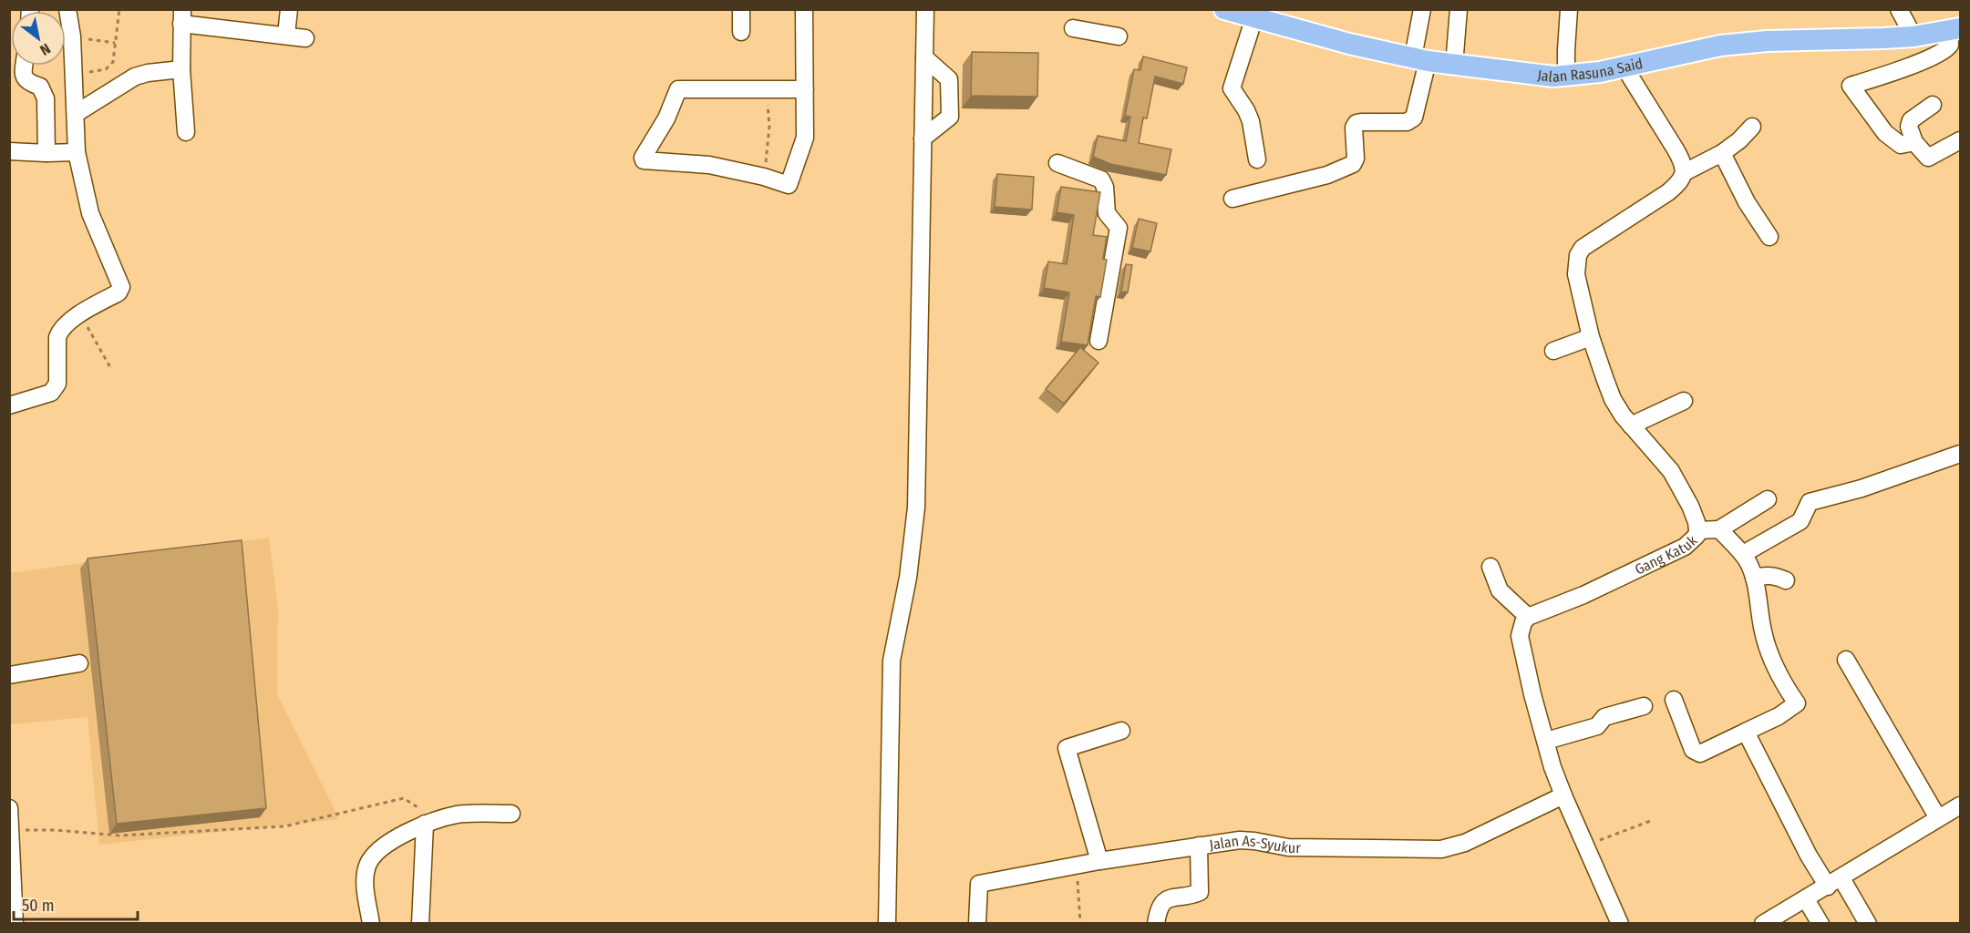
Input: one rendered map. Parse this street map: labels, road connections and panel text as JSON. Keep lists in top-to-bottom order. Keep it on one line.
{"streets":{"main road":["Jalan Rasuna Said"],"street":["Gang Katuk","Jalan As-Syukur"]},"scale_bar":"50 m","north":"bottom right"}
